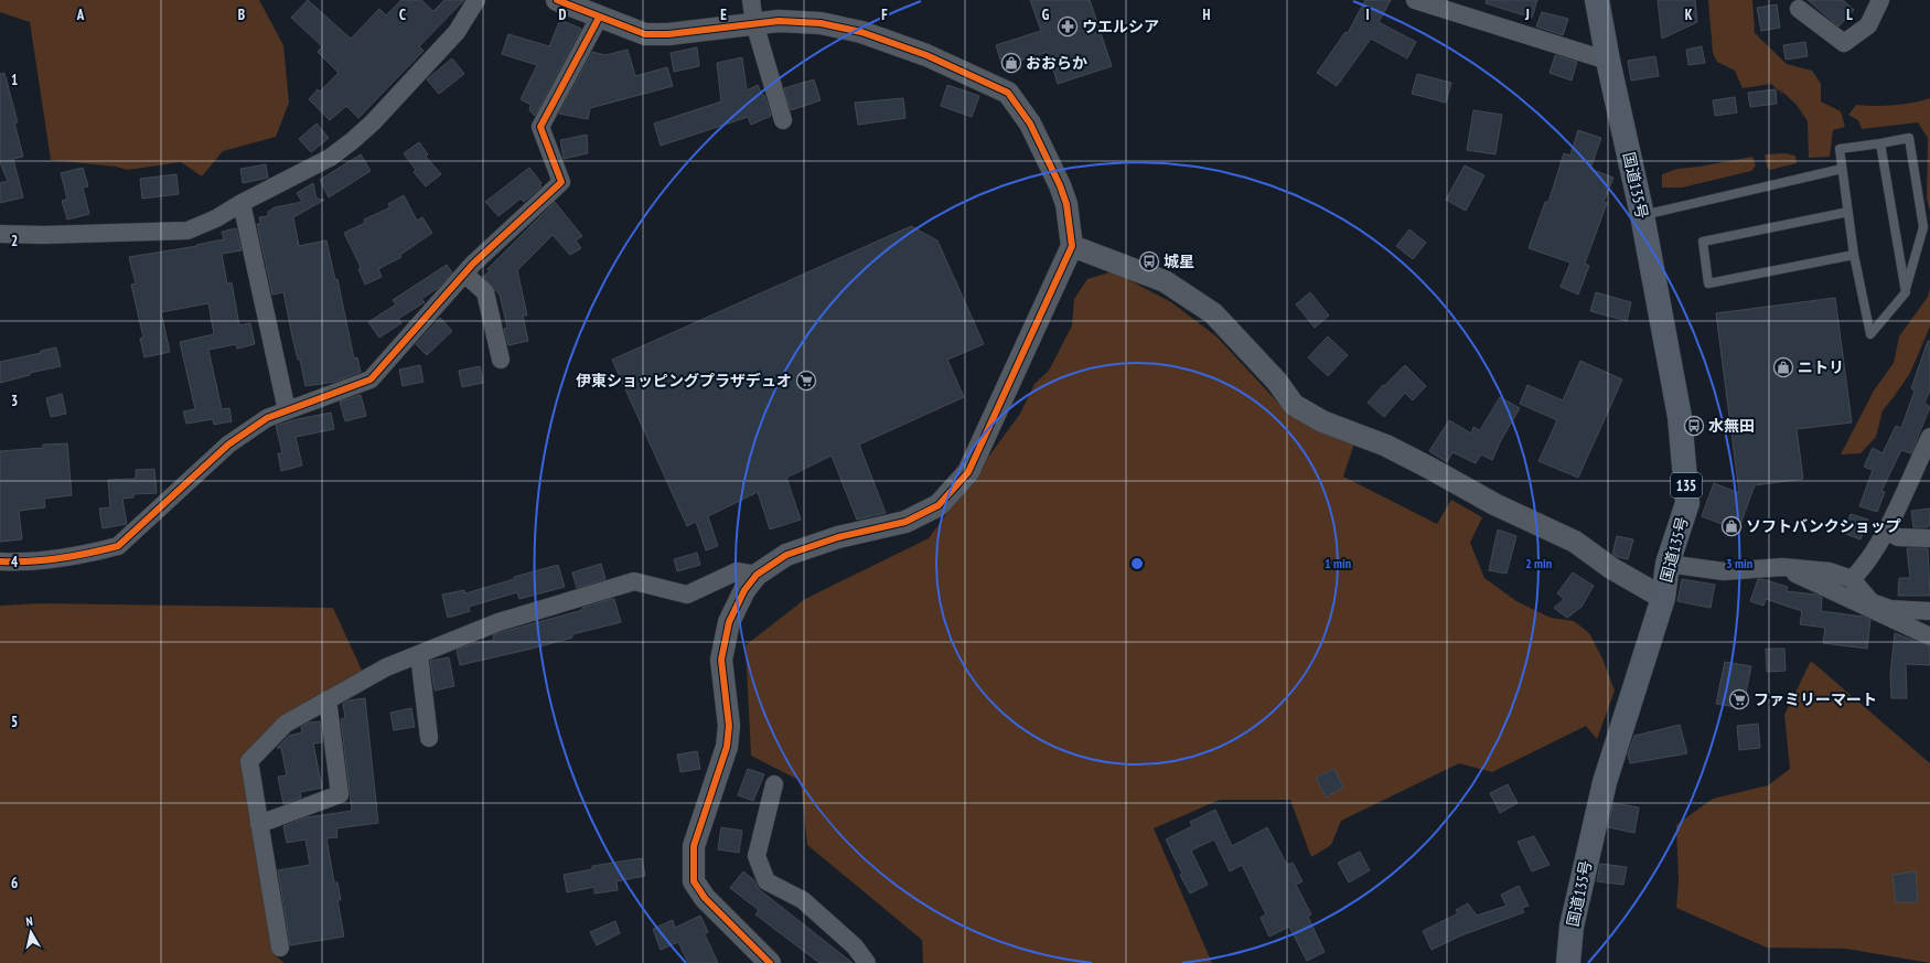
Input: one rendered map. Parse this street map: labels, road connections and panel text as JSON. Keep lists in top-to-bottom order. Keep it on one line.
{"streets":{"highway":["国道135号","135"]},"places":{"pharmacy":["ウエルシア"],"shop":["おおらか","ニトリ","ソフトバンクショップ"],"bus stop":["城星","水無田"],"supermarket":["伊東ショッピングプラザデュオ","ファミリーマート"]},"north":"top","grid":{"columns":["A","B","C","D","E","F","G","H","I","J","K","L"],"rows":["1","2","3","4","5","6"]},"rings":["1 min","2 min","3 min"]}
